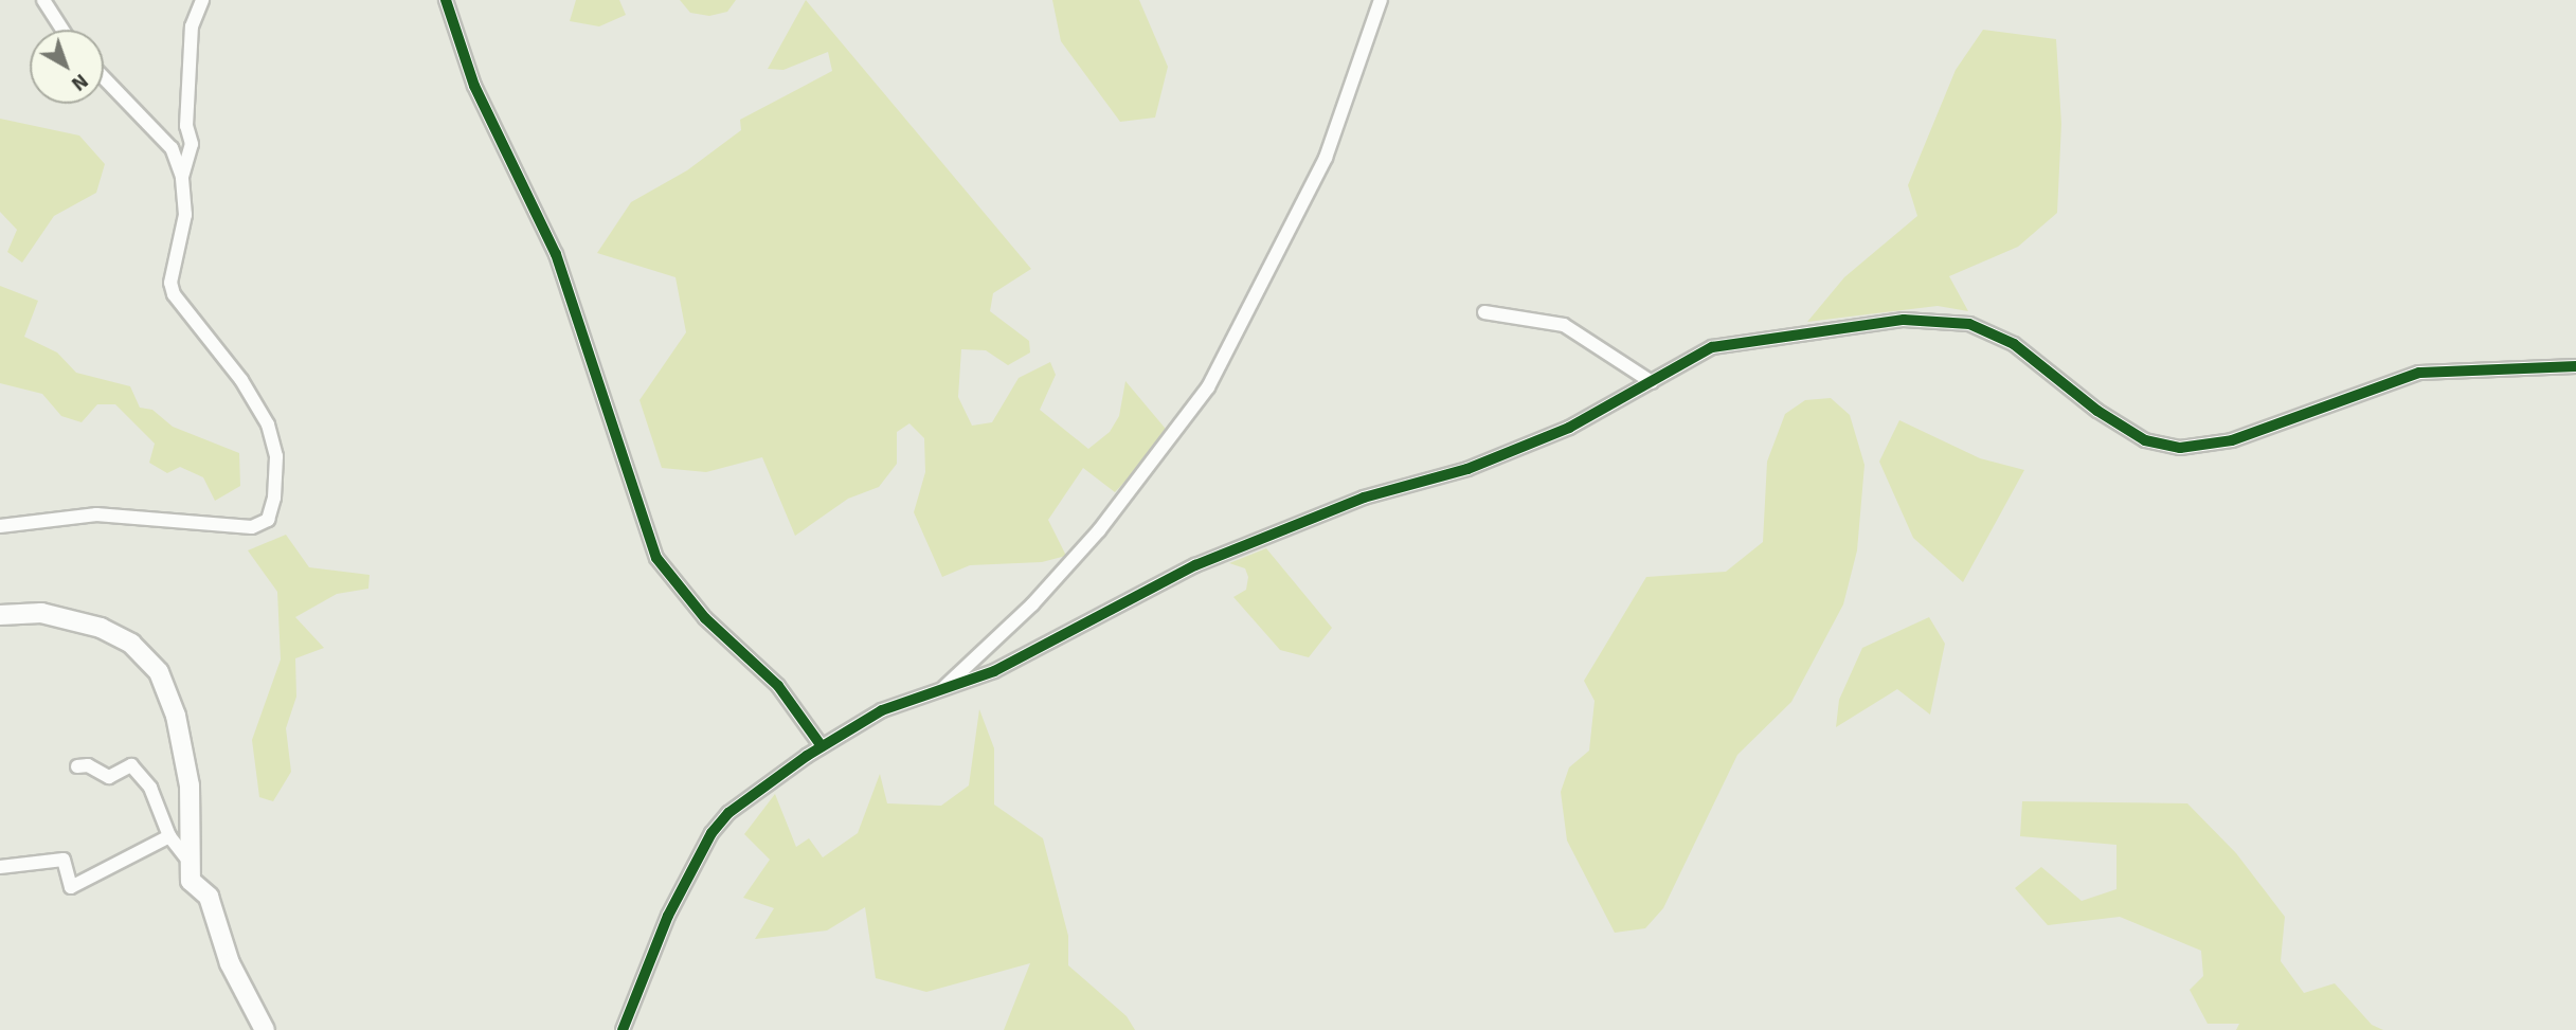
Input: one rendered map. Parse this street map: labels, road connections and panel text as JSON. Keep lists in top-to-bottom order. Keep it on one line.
{"north":"bottom right"}
